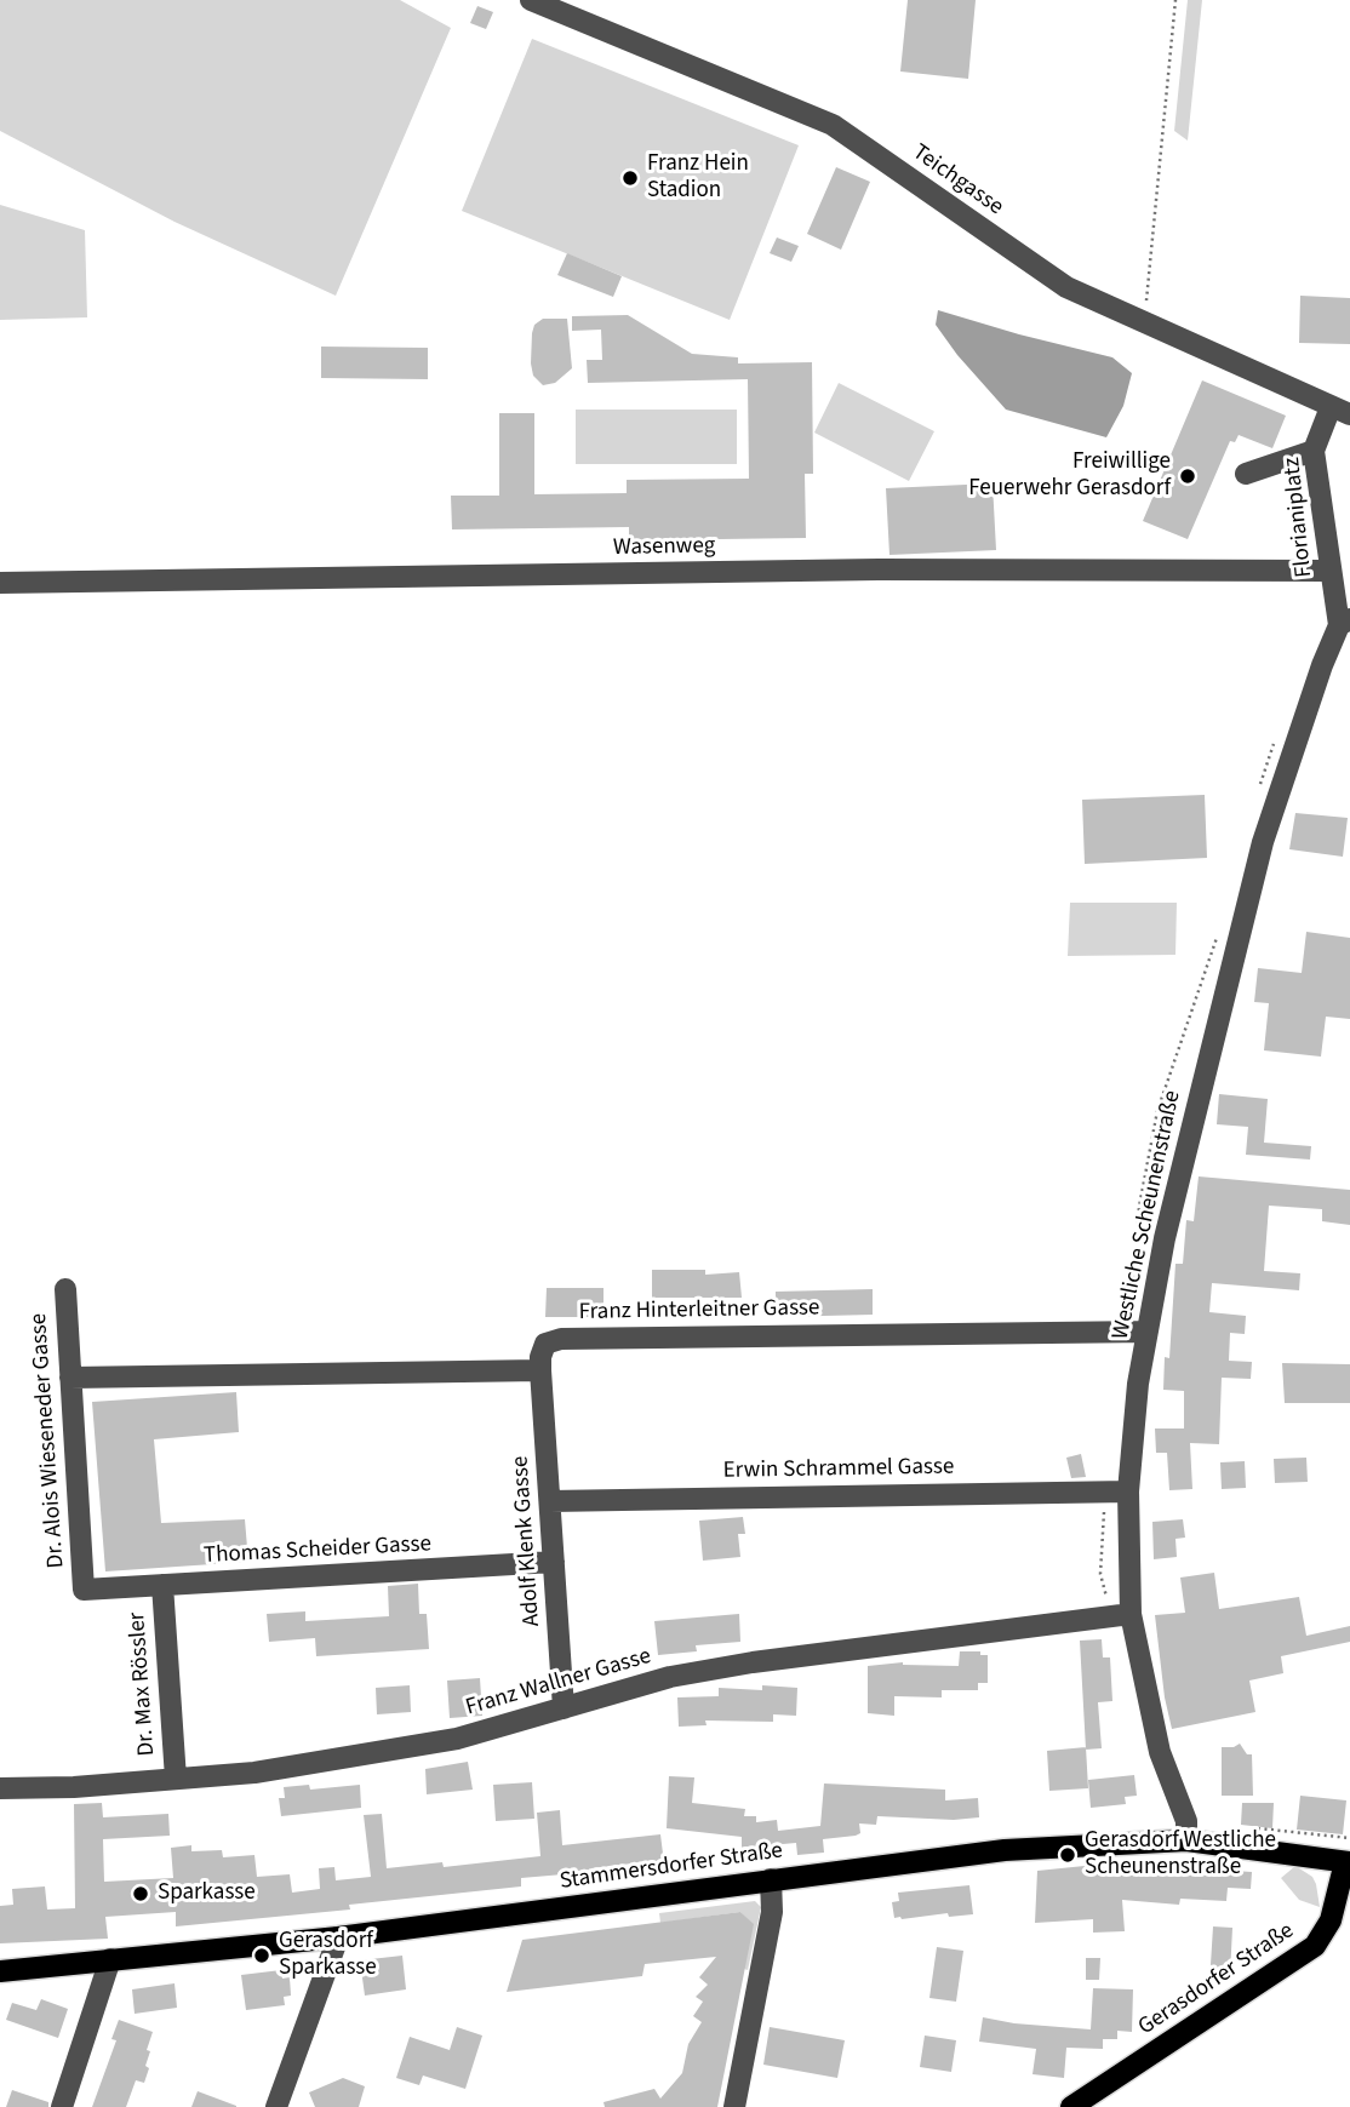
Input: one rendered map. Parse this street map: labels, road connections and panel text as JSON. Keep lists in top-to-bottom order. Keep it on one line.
{"streets":{"main road":["Stammersdorfer Straße","Gerasdorfer Straße"],"street":["Teichgasse","Florianiplatz","Wasenweg","Westliche Scheunenstraße","Franz Hinterleitner Gasse","Dr. Alois Wieseneder Gasse","Erwin Schrammel Gasse","Adolf Klenk Gasse","Thomas Scheider Gasse","Franz Wallner Gasse","Dr. Max Rössler"]},"crossings":[["Teichgasse","Florianiplatz"],["Florianiplatz","Wasenweg"],["Florianiplatz","Westliche Scheunenstraße"],["Westliche Scheunenstraße","Franz Hinterleitner Gasse"],["Westliche Scheunenstraße","Erwin Schrammel Gasse"],["Westliche Scheunenstraße","Franz Wallner Gasse"],["Westliche Scheunenstraße","Stammersdorfer Straße"],["Franz Hinterleitner Gasse","Adolf Klenk Gasse"],["Dr. Alois Wieseneder Gasse","Thomas Scheider Gasse"],["Erwin Schrammel Gasse","Adolf Klenk Gasse"],["Adolf Klenk Gasse","Thomas Scheider Gasse"],["Adolf Klenk Gasse","Franz Wallner Gasse"],["Thomas Scheider Gasse","Dr. Max Rössler"],["Franz Wallner Gasse","Dr. Max Rössler"],["Stammersdorfer Straße","Gerasdorfer Straße"]],"places":["Franz Hein Stadion","Freiwillige Feuerwehr Gerasdorf","Gerasdorf Westliche Scheunenstraße","Sparkasse","Gerasdorf Sparkasse"]}
